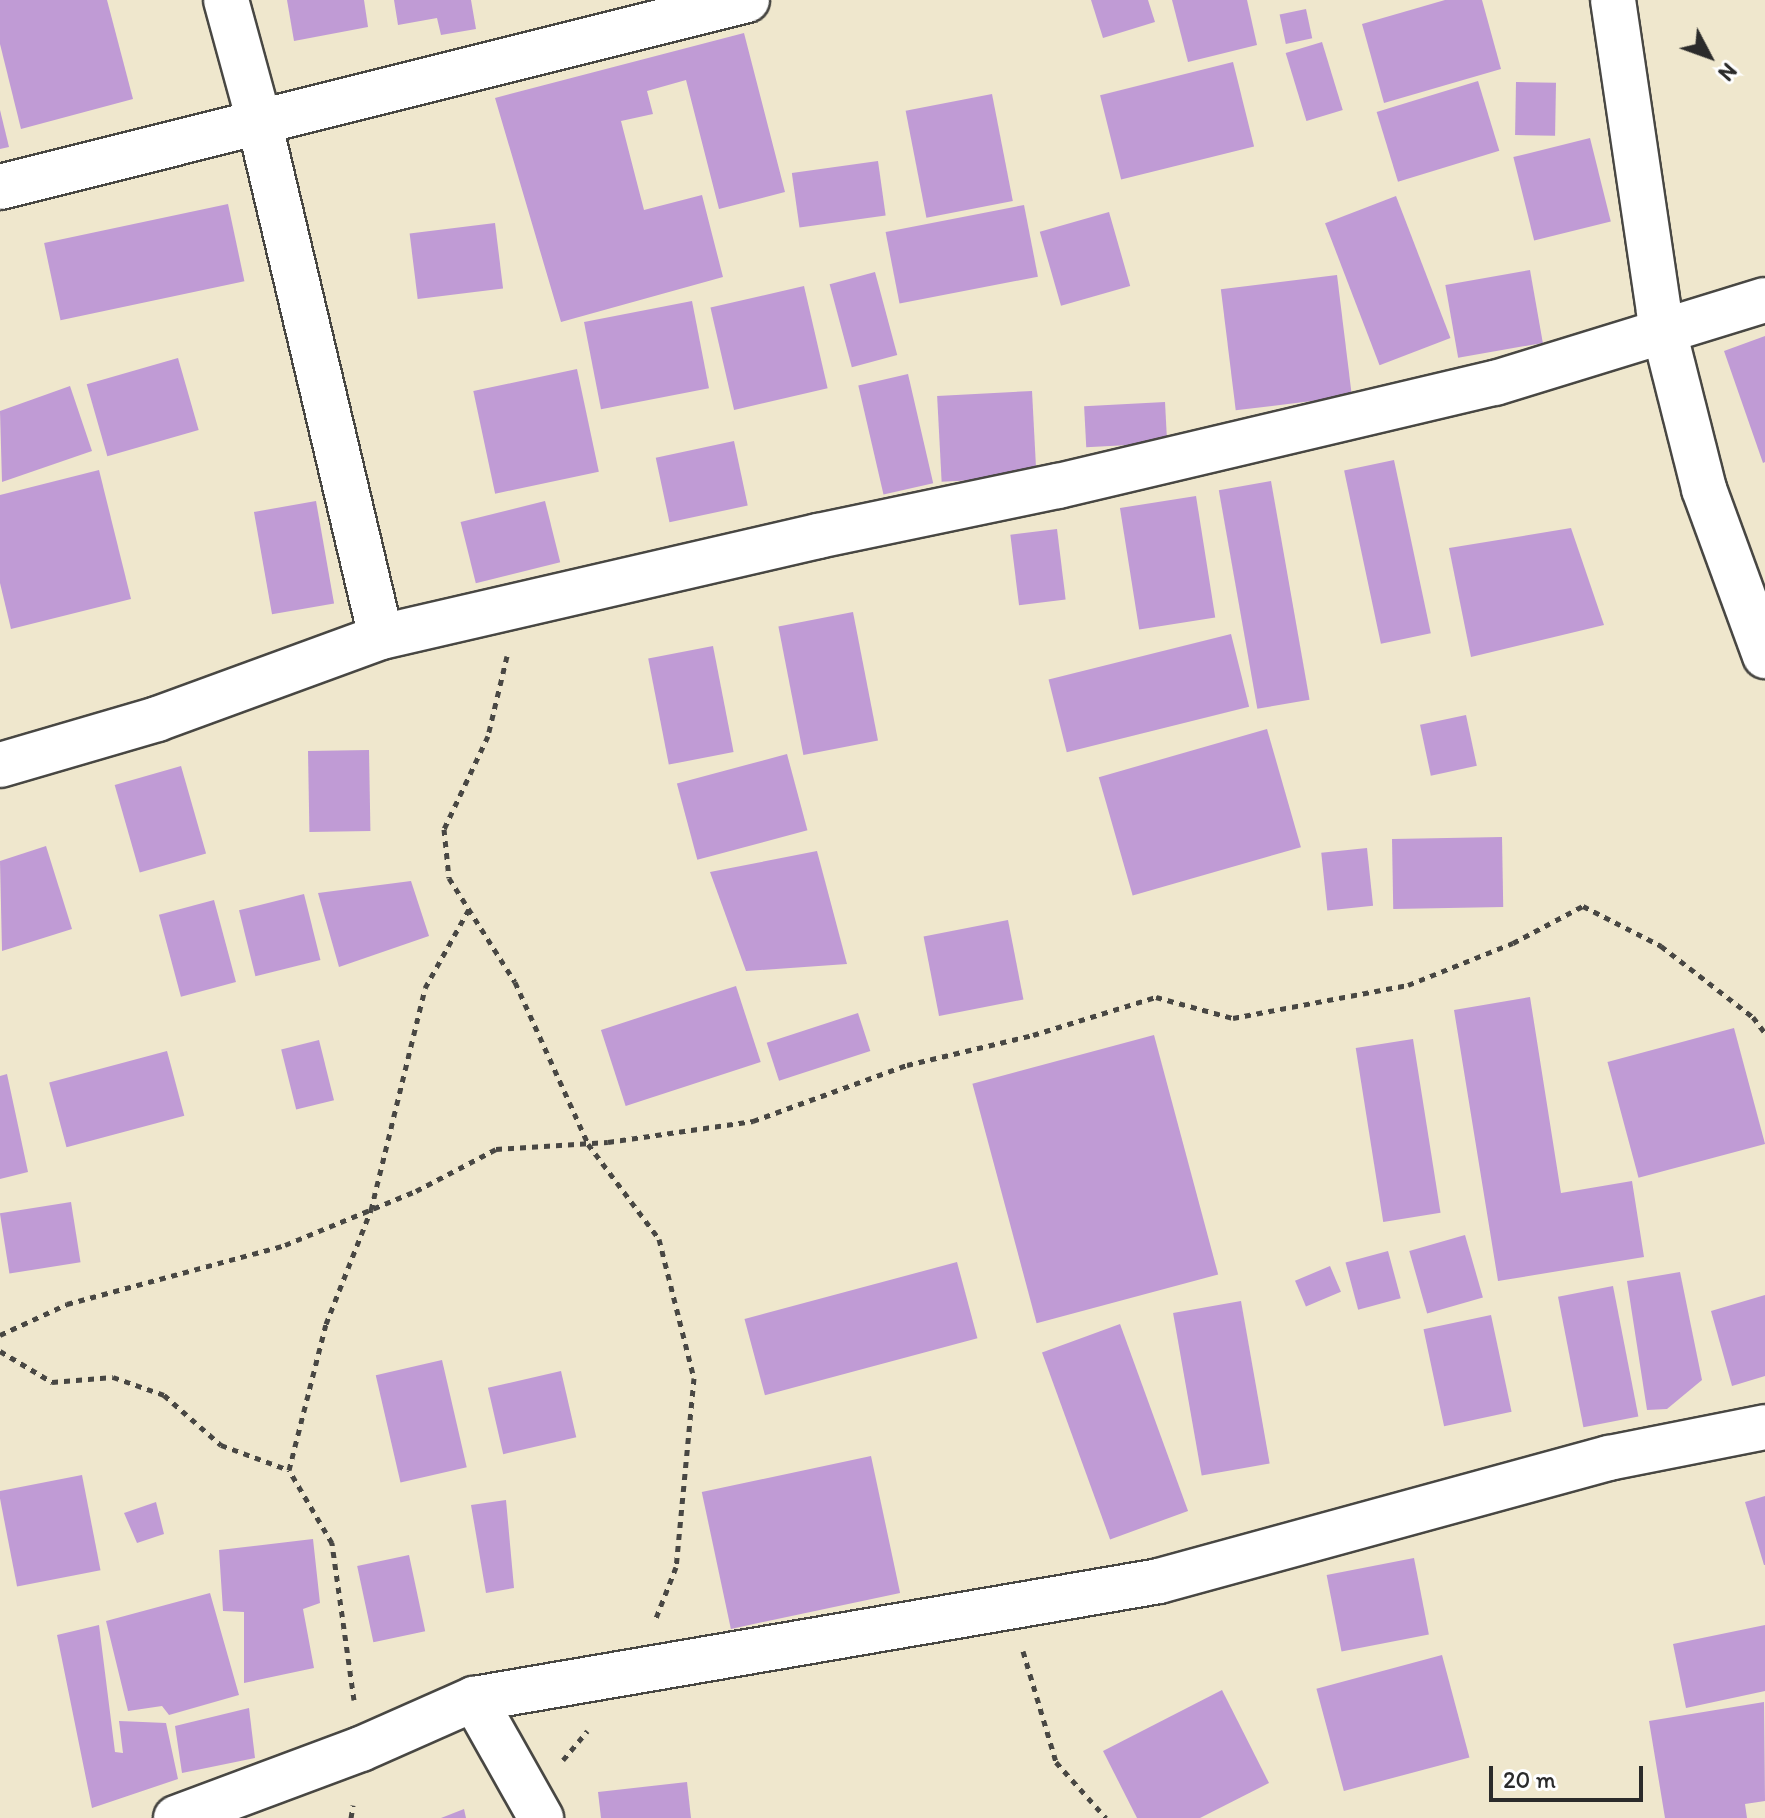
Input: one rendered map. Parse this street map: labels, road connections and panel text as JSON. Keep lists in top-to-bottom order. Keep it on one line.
{"scale_bar":"20 m","north":"bottom right"}
